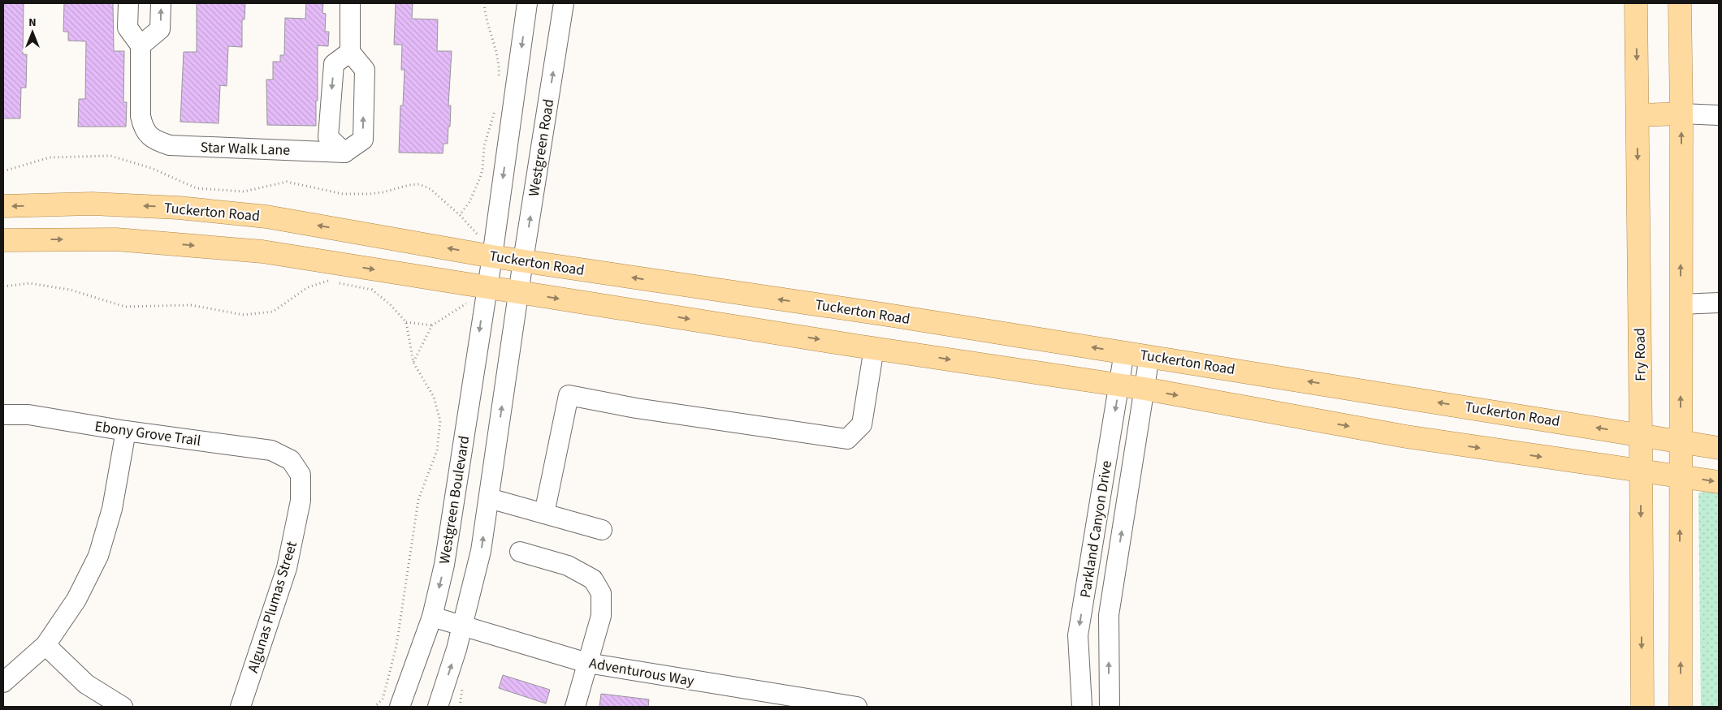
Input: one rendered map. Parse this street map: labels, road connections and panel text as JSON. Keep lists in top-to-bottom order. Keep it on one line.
{"streets":{"main road":["Tuckerton Road","Fry Road"],"street":["Westgreen Road","Star Walk Lane","Ebony Grove Trail","Westgreen Boulevard","Parkland Canyon Drive","Algunas Plumas Street","Adventurous Way"]},"crossings":[["Westgreen Road","Tuckerton Road"],["Tuckerton Road","Fry Road"],["Tuckerton Road","Parkland Canyon Drive"],["Ebony Grove Trail","Algunas Plumas Street"],["Westgreen Boulevard","Adventurous Way"]],"north":"top"}
